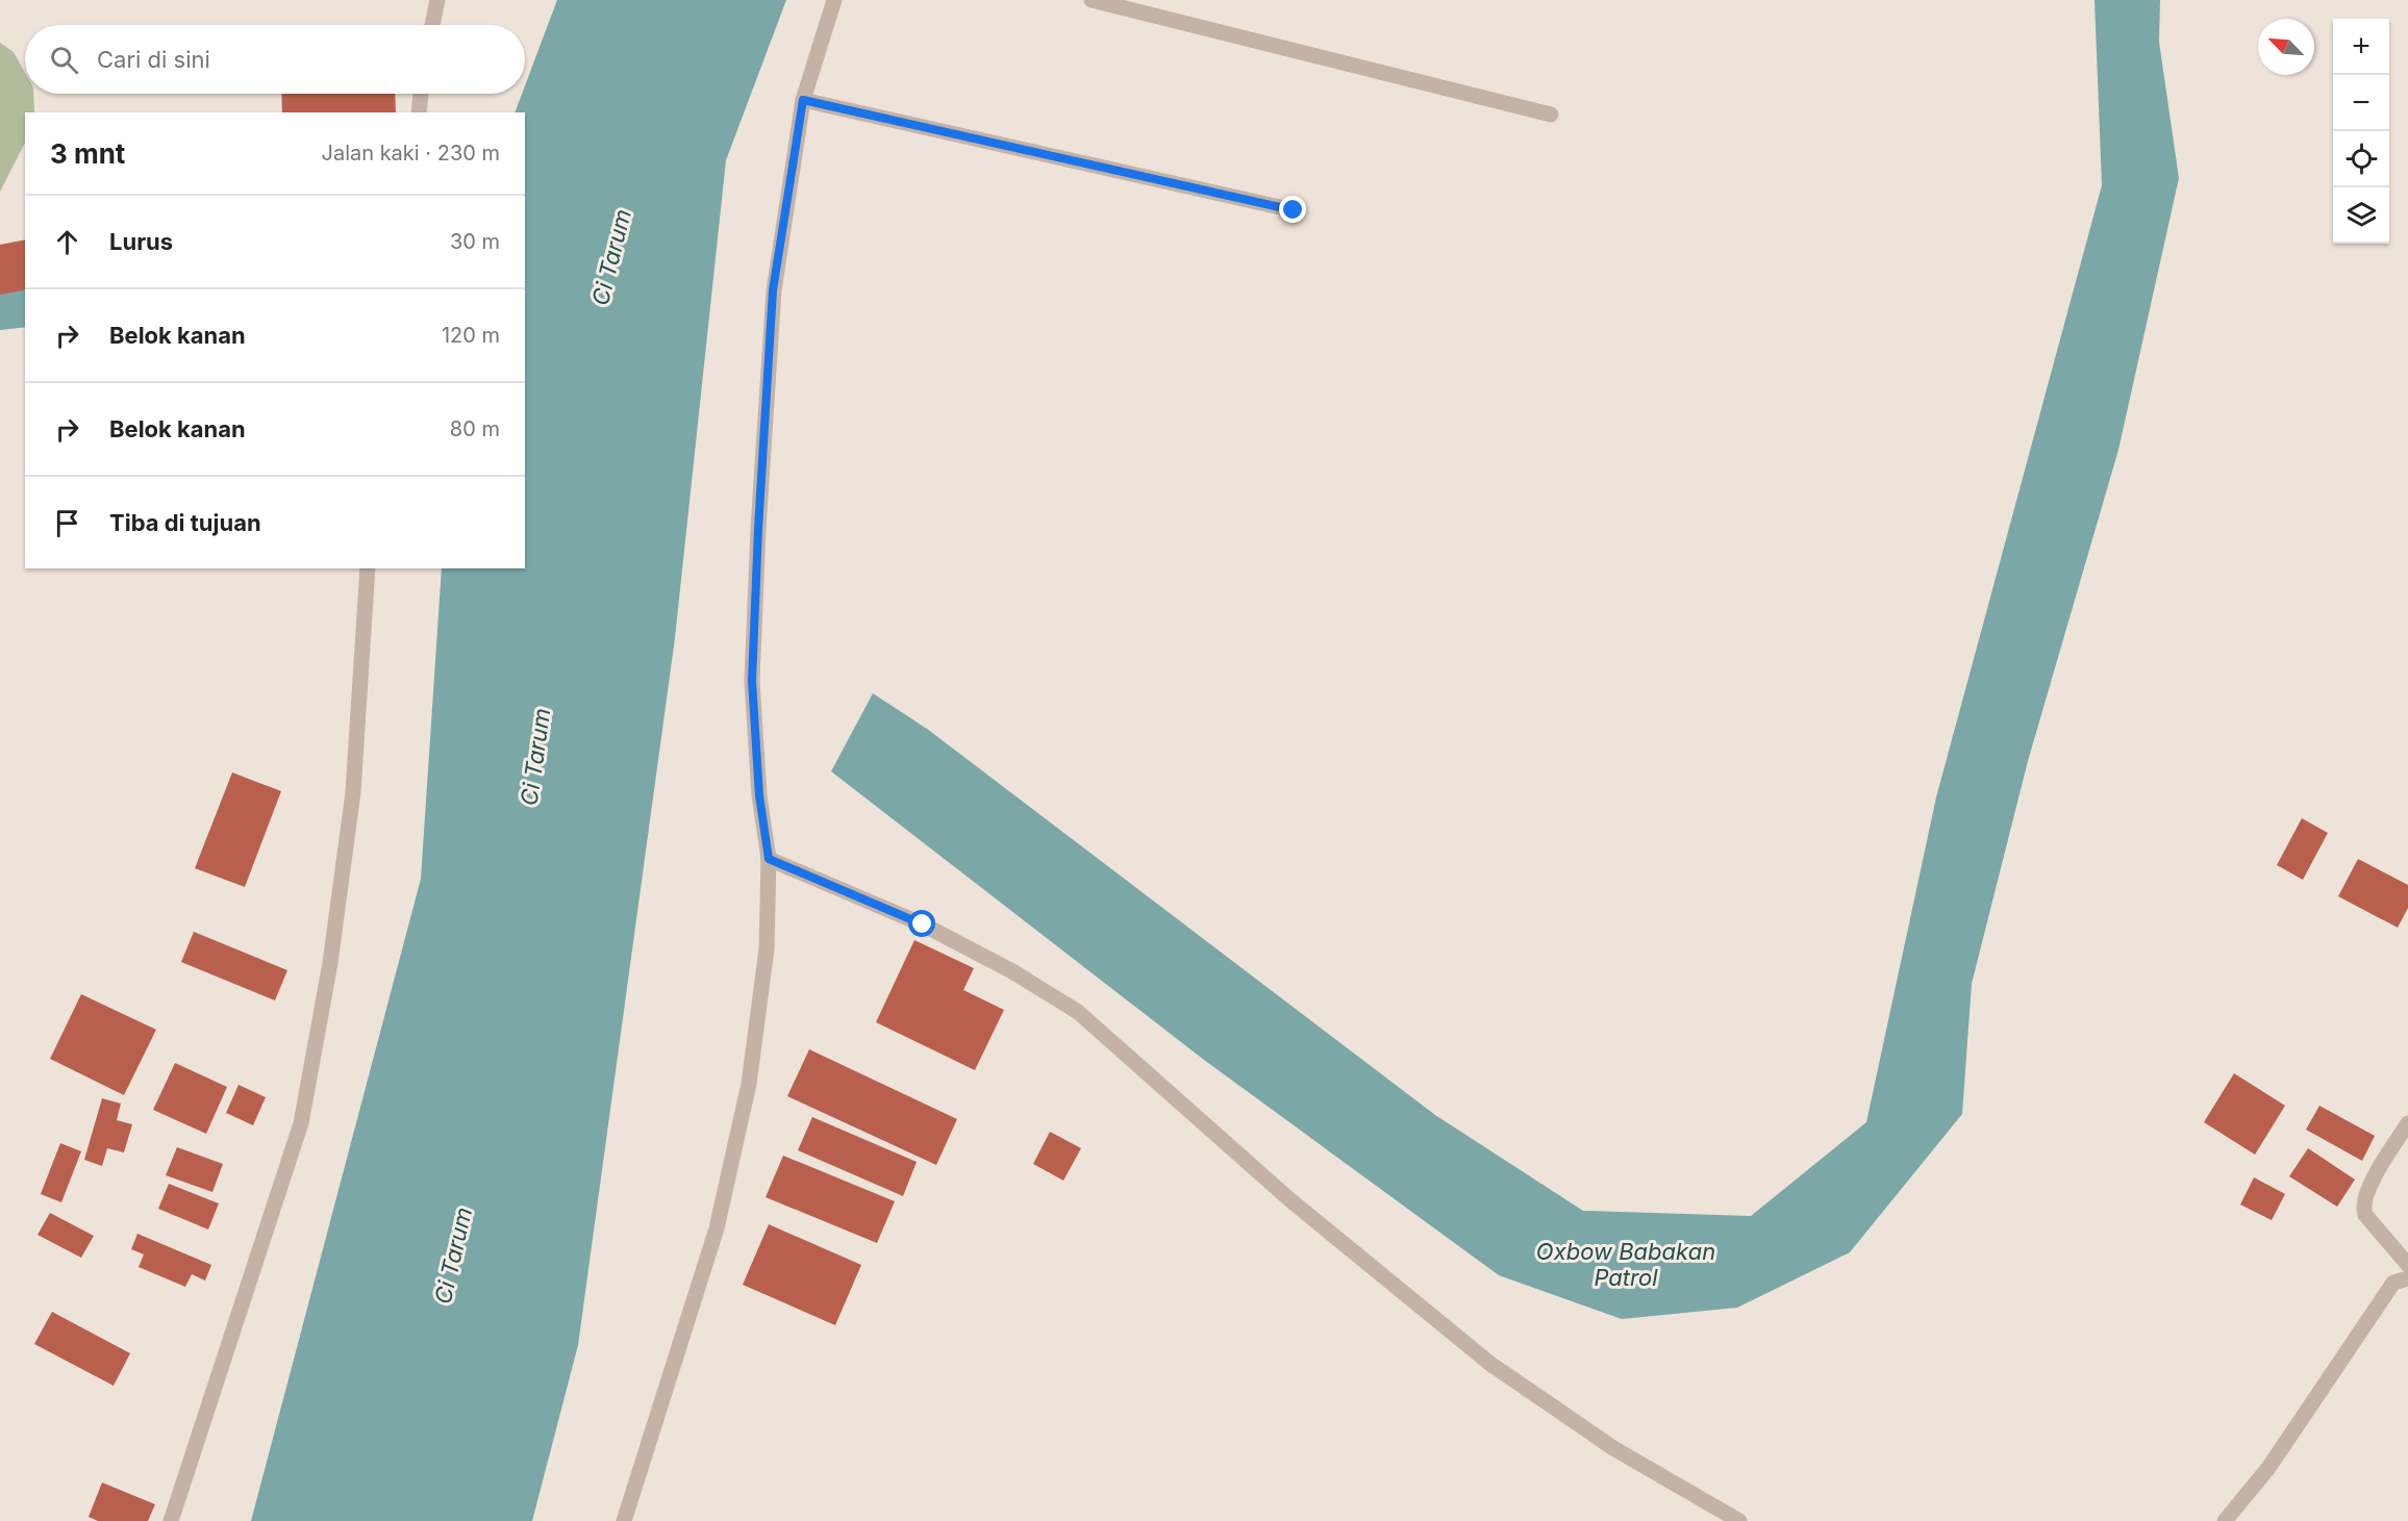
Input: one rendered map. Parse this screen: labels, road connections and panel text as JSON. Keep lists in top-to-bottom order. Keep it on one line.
{"water":["Ci Tarum","Oxbow Babakan Patrol"],"north":"top left","page":{"map_buttons":["+","−"],"search":"Cari di sini","heading":["3 mnt","Jalan kaki · 230 m"],"list":[["Lurus","30 m"],["Belok kanan","120 m"],["Belok kanan","80 m"],"Tiba di tujuan"]}}
